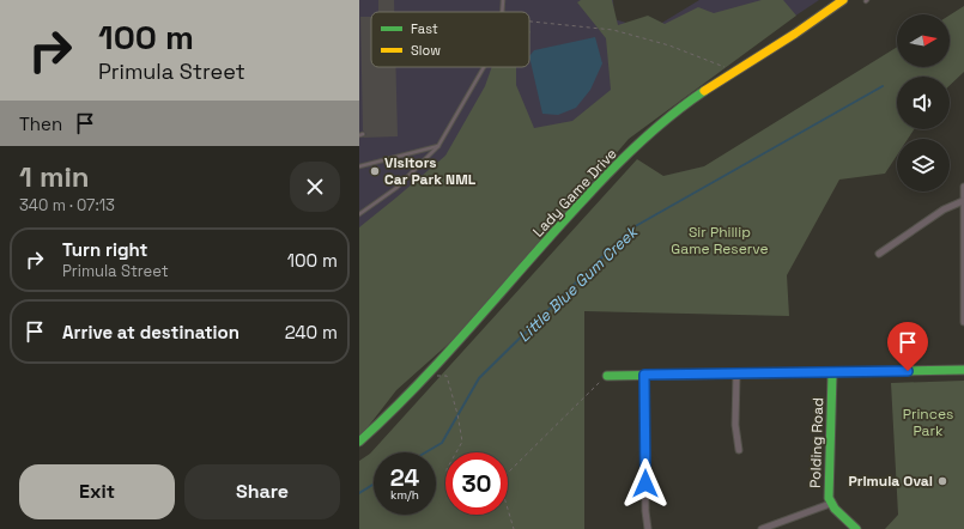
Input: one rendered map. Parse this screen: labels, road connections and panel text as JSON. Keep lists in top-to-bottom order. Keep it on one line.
{"streets":{"main road":["Lady Game Drive","Polding Road"]},"water":["Little Blue Gum Creek"],"parks":["Sir Phillip Game Reserve","Princes Park"],"places":["Visitors Car Park NML","Primula Oval"],"legend":["Fast","Slow"],"north":"right","page":{"turn":["100 m","Primula Street"],"then":"Then","heading":["1 min","340 m · 07:13"],"list":[{"name":"Turn right","note":"Primula Street","value":"100 m"},{"name":"Arrive at destination","value":"240 m"}],"speed":"24 km/h","limit":"30","buttons":["Exit","Share"]}}
